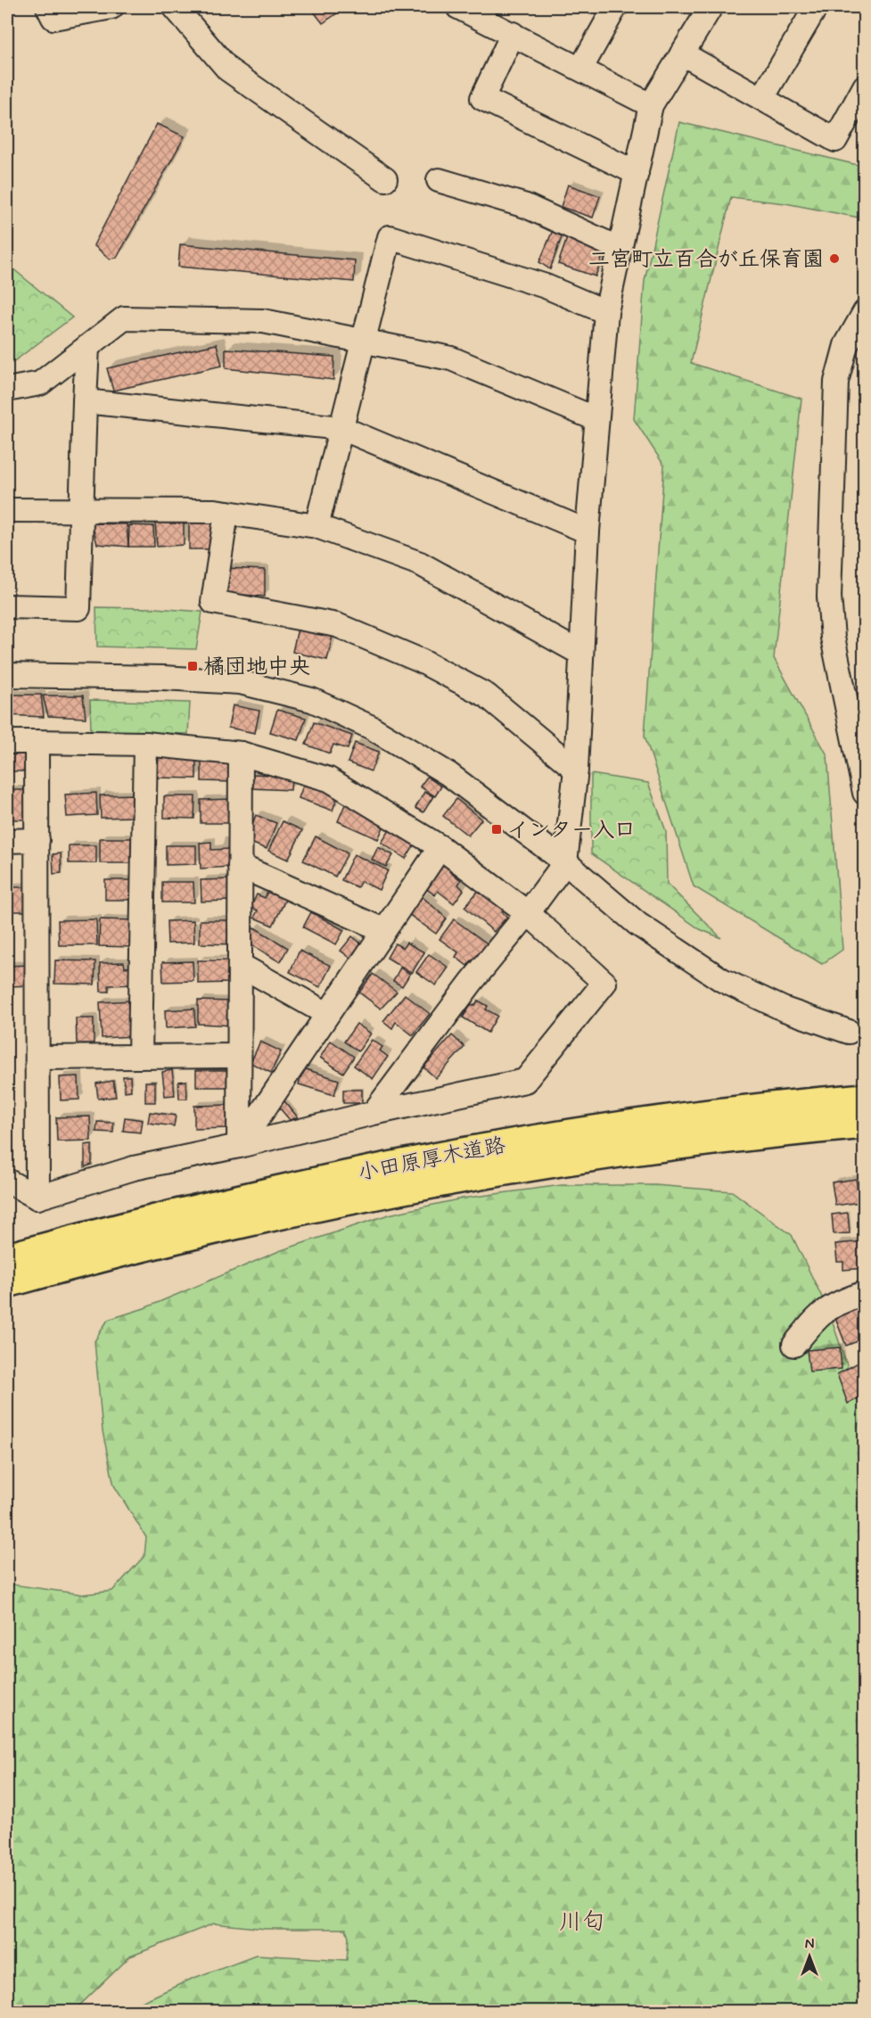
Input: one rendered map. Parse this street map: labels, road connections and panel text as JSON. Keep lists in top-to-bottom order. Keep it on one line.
{"streets":{"highway":["小田原厚木道路"]},"districts":["川匂"],"places":{"other":["二宮町立百合が丘保育園"],"transit":["橘団地中央","インター入口"]},"north":"top"}
